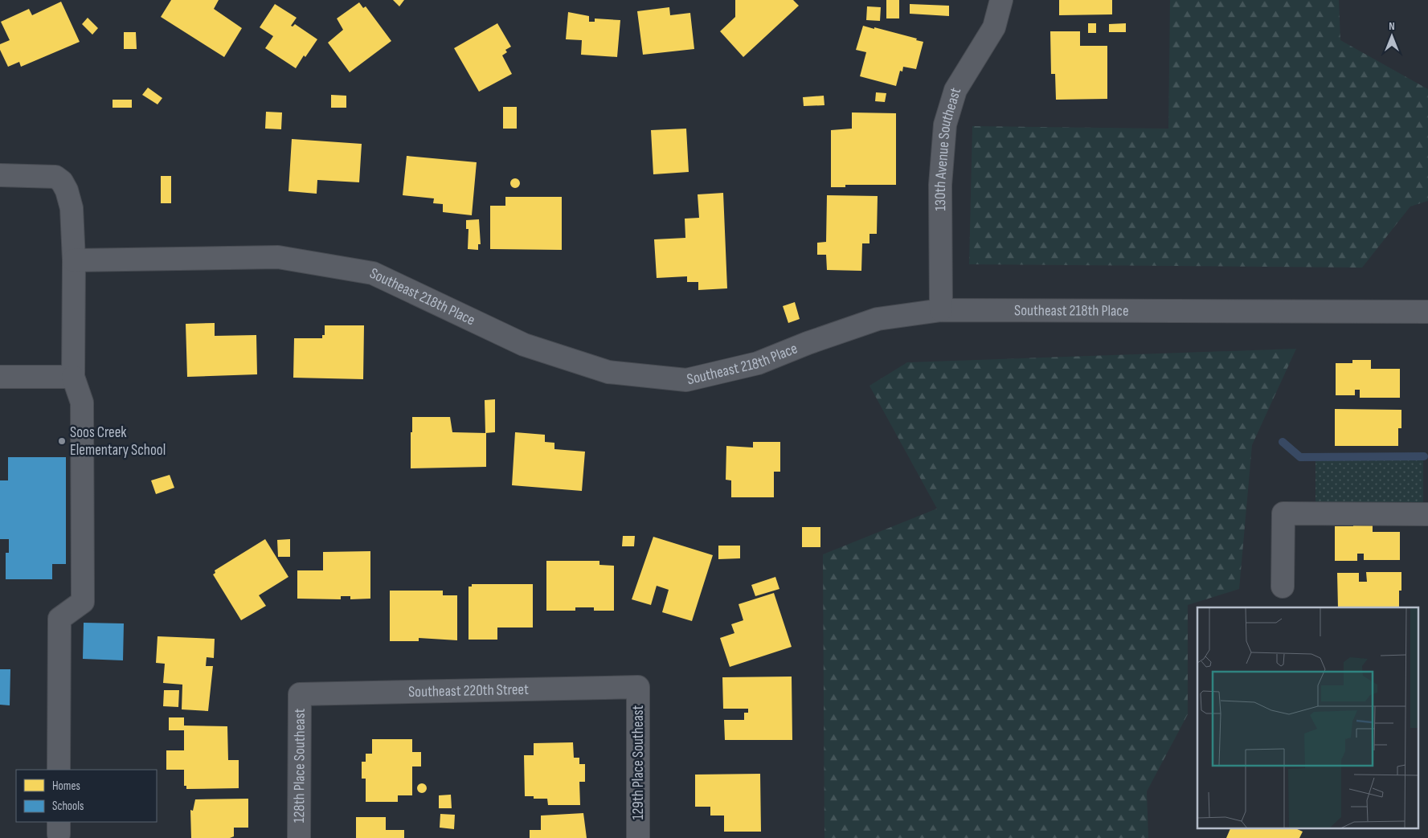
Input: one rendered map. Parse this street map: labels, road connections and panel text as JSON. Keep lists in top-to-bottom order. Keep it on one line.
{"streets":{"street":["130th Avenue Southeast","Southeast 218th Place","Southeast 220th Street","129th Place Southeast","128th Place Southeast"]},"crossings":[["130th Avenue Southeast","Southeast 218th Place"],["Southeast 220th Street","129th Place Southeast"],["Southeast 220th Street","128th Place Southeast"]],"places":["Soos Creek Elementary School"],"legend":["Homes","Schools"],"north":"top"}
